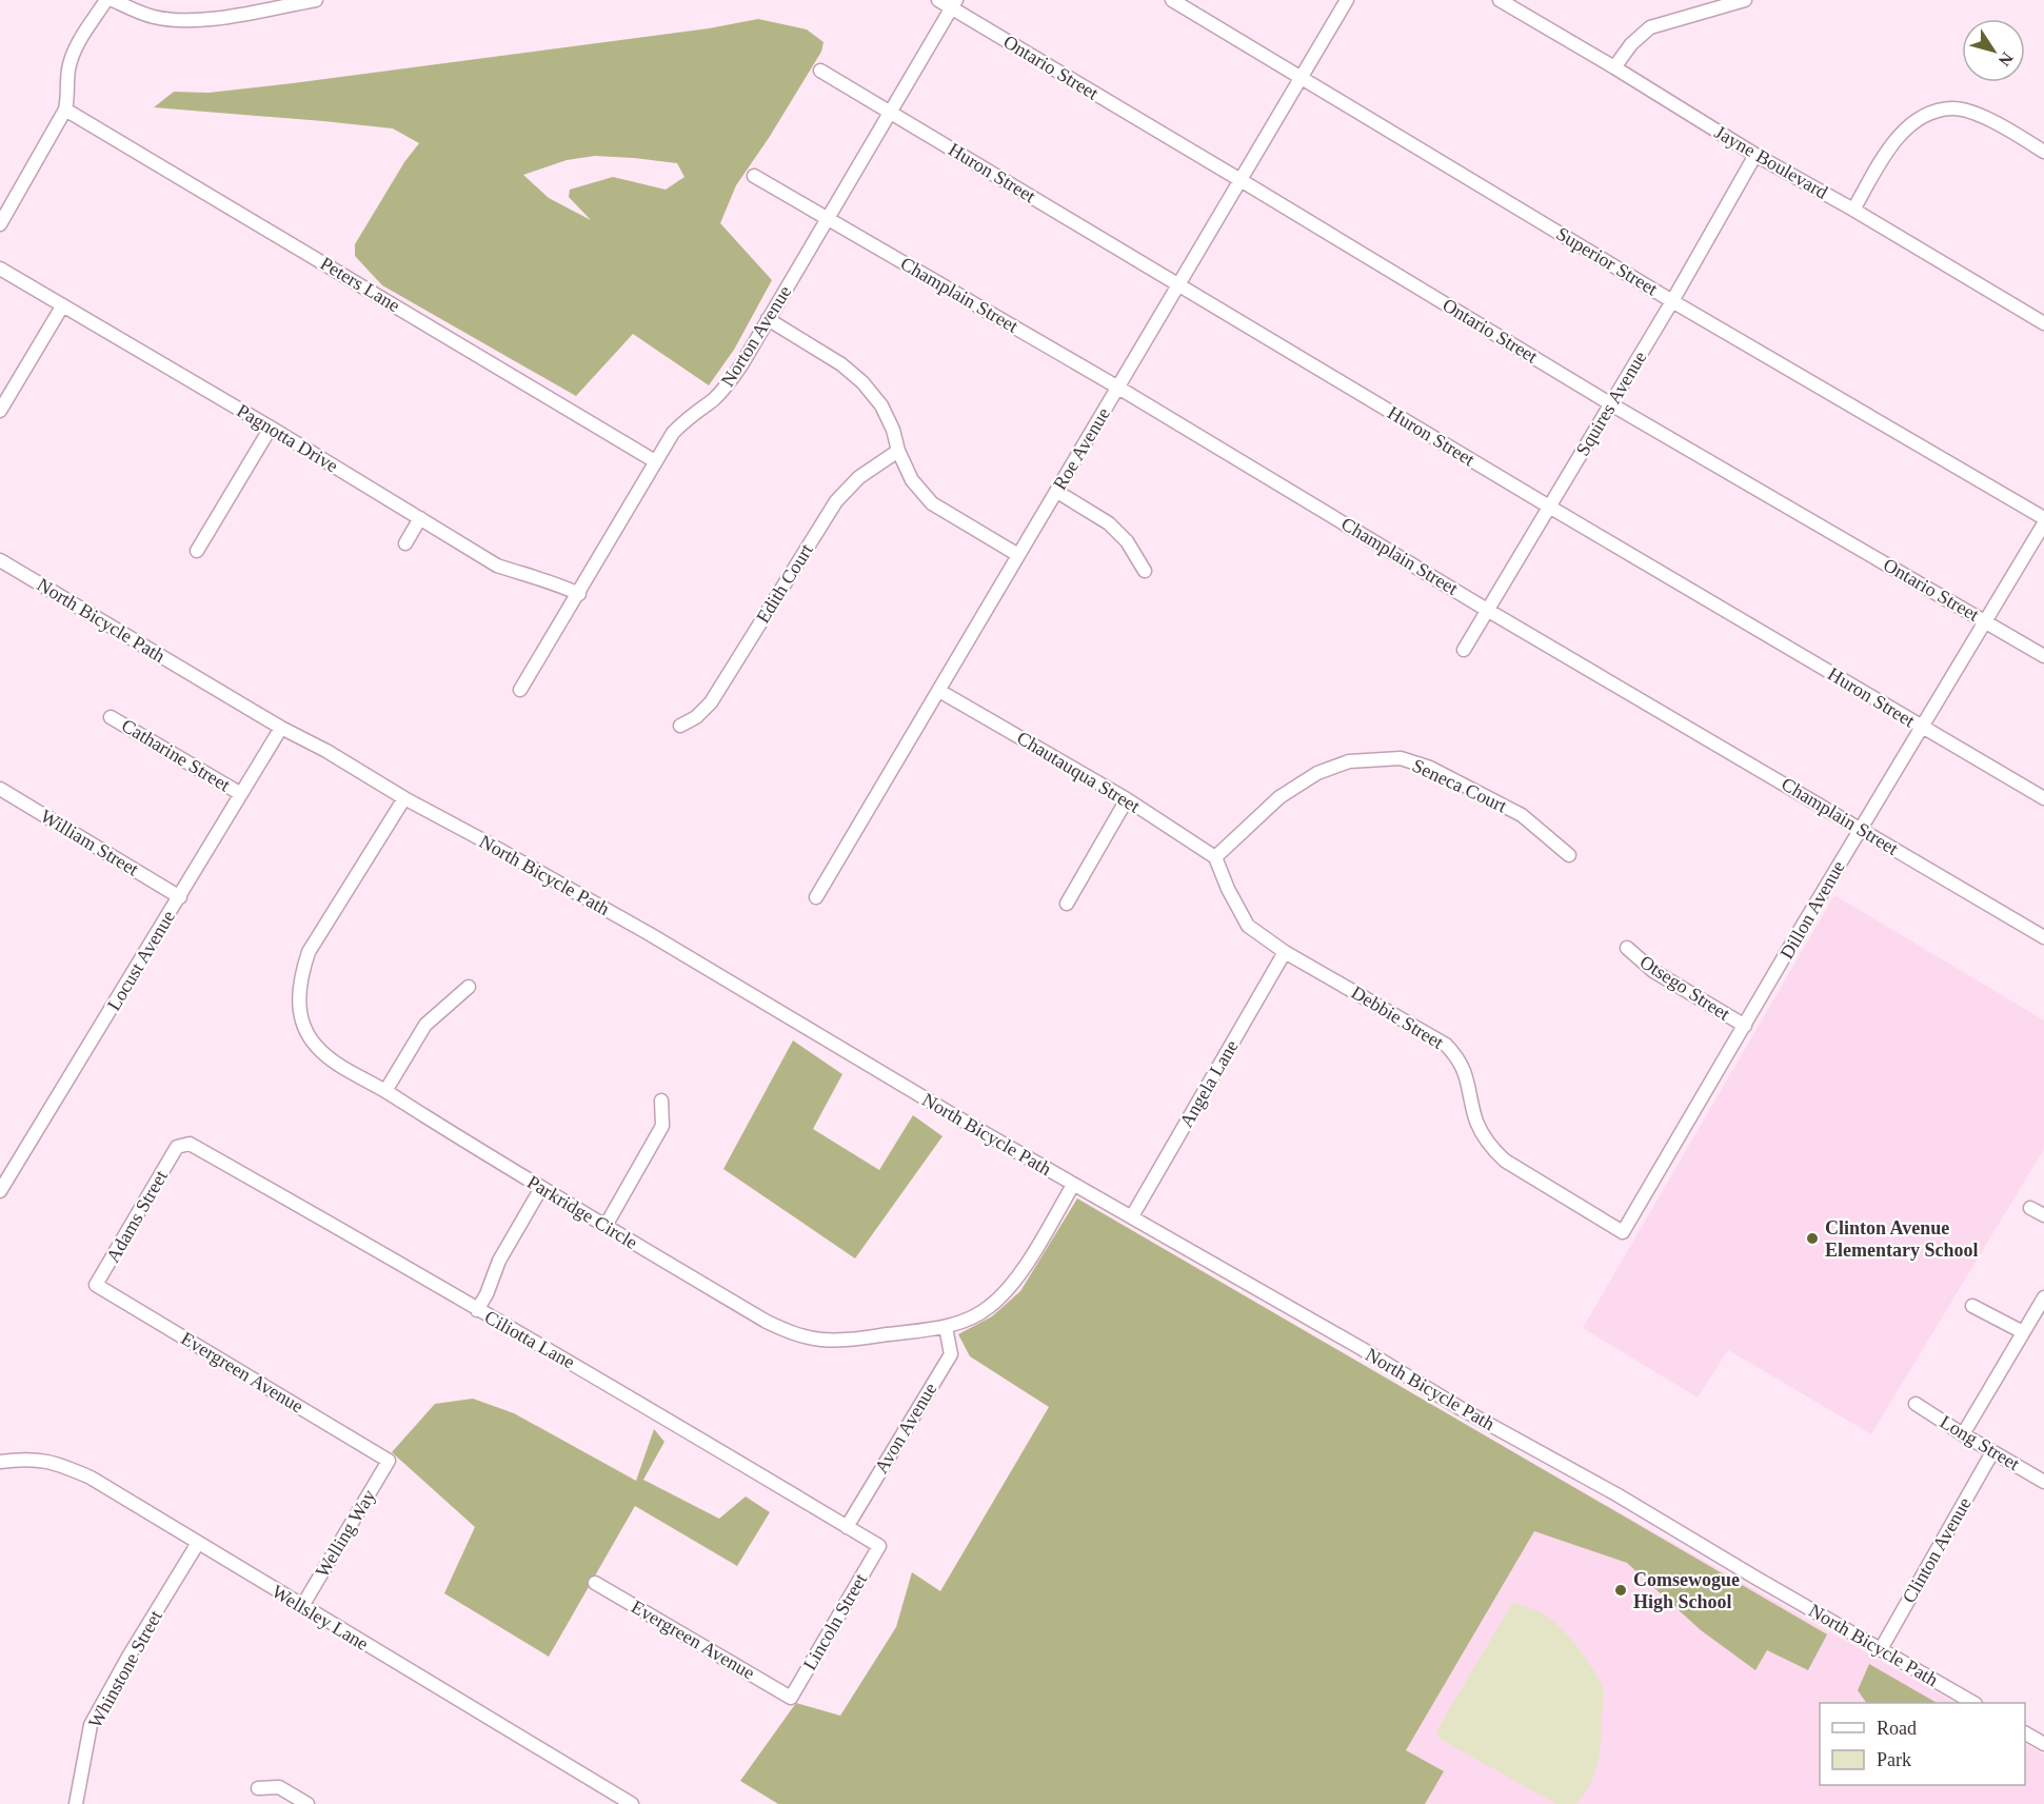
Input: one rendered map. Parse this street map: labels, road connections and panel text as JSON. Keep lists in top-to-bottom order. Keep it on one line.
{"streets":{"street":["Ontario Street","Jayne Boulevard","Huron Street","Superior Street","Peters Lane","Champlain Street","Norton Avenue","Squires Avenue","Pagnotta Drive","Roe Avenue","Edith Court","North Bicycle Path","Catharine Street","Chautauqua Street","Seneca Court","William Street","Dillon Avenue","Locust Avenue","Otsego Street","Debbie Street","Angela Lane","Parkridge Circle","Adams Street","Ciliotta Lane","Evergreen Avenue","Avon Avenue","Long Street","Welling Way","Clinton Avenue","Wellsley Lane","Lincoln Street","Whinstone Street"]},"crossings":[["Ontario Street","Norton Avenue"],["Ontario Street","Squires Avenue"],["Ontario Street","Roe Avenue"],["Ontario Street","Dillon Avenue"],["Jayne Boulevard","Squires Avenue"],["Huron Street","Norton Avenue"],["Huron Street","Squires Avenue"],["Huron Street","Roe Avenue"],["Huron Street","Dillon Avenue"],["Superior Street","Squires Avenue"],["Superior Street","Roe Avenue"],["Superior Street","Dillon Avenue"],["Peters Lane","Norton Avenue"],["Champlain Street","Norton Avenue"],["Champlain Street","Squires Avenue"],["Champlain Street","Roe Avenue"],["Champlain Street","Dillon Avenue"],["Norton Avenue","Pagnotta Drive"],["Roe Avenue","Chautauqua Street"],["North Bicycle Path","Locust Avenue"],["North Bicycle Path","Angela Lane"],["North Bicycle Path","Parkridge Circle"],["North Bicycle Path","Clinton Avenue"],["Catharine Street","Locust Avenue"],["Chautauqua Street","Seneca Court"],["Chautauqua Street","Debbie Street"],["Seneca Court","Debbie Street"],["William Street","Locust Avenue"],["Dillon Avenue","Otsego Street"],["Dillon Avenue","Debbie Street"],["Debbie Street","Angela Lane"],["Parkridge Circle","Avon Avenue"],["Adams Street","Ciliotta Lane"],["Adams Street","Evergreen Avenue"],["Ciliotta Lane","Avon Avenue"],["Ciliotta Lane","Lincoln Street"],["Evergreen Avenue","Welling Way"],["Evergreen Avenue","Lincoln Street"],["Long Street","Clinton Avenue"],["Welling Way","Wellsley Lane"],["Wellsley Lane","Whinstone Street"]],"places":["Clinton Avenue Elementary School","Comsewogue High School"],"legend":["Road","Park"],"north":"bottom right"}
